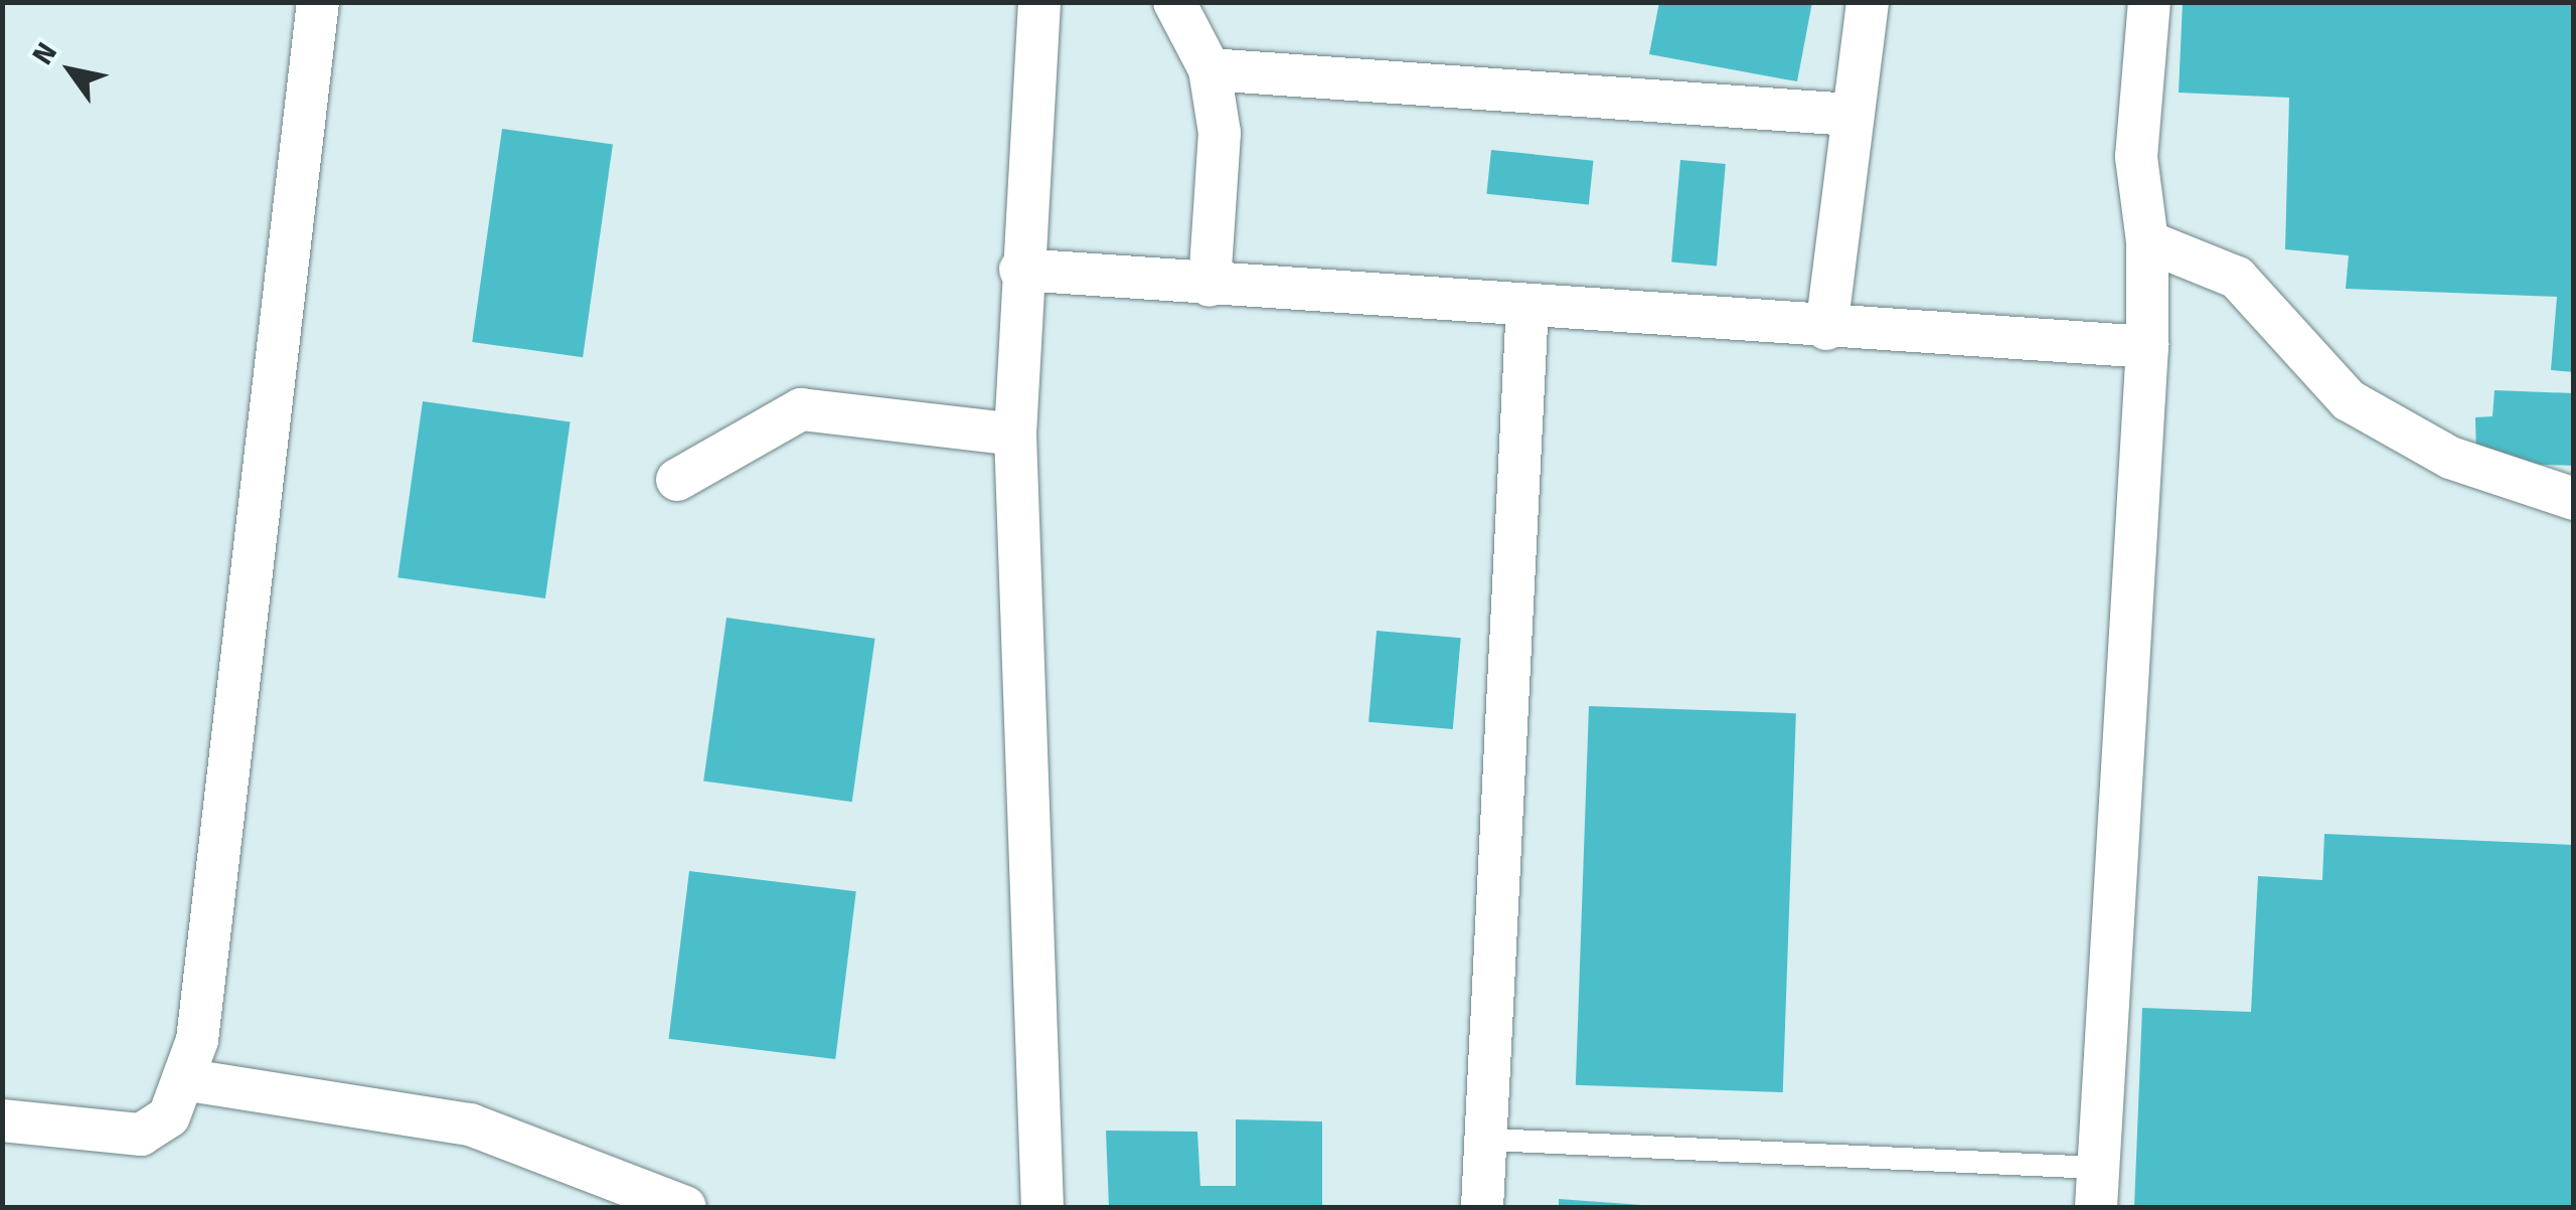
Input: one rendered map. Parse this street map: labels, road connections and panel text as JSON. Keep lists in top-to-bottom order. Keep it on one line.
{"north":"top left"}
